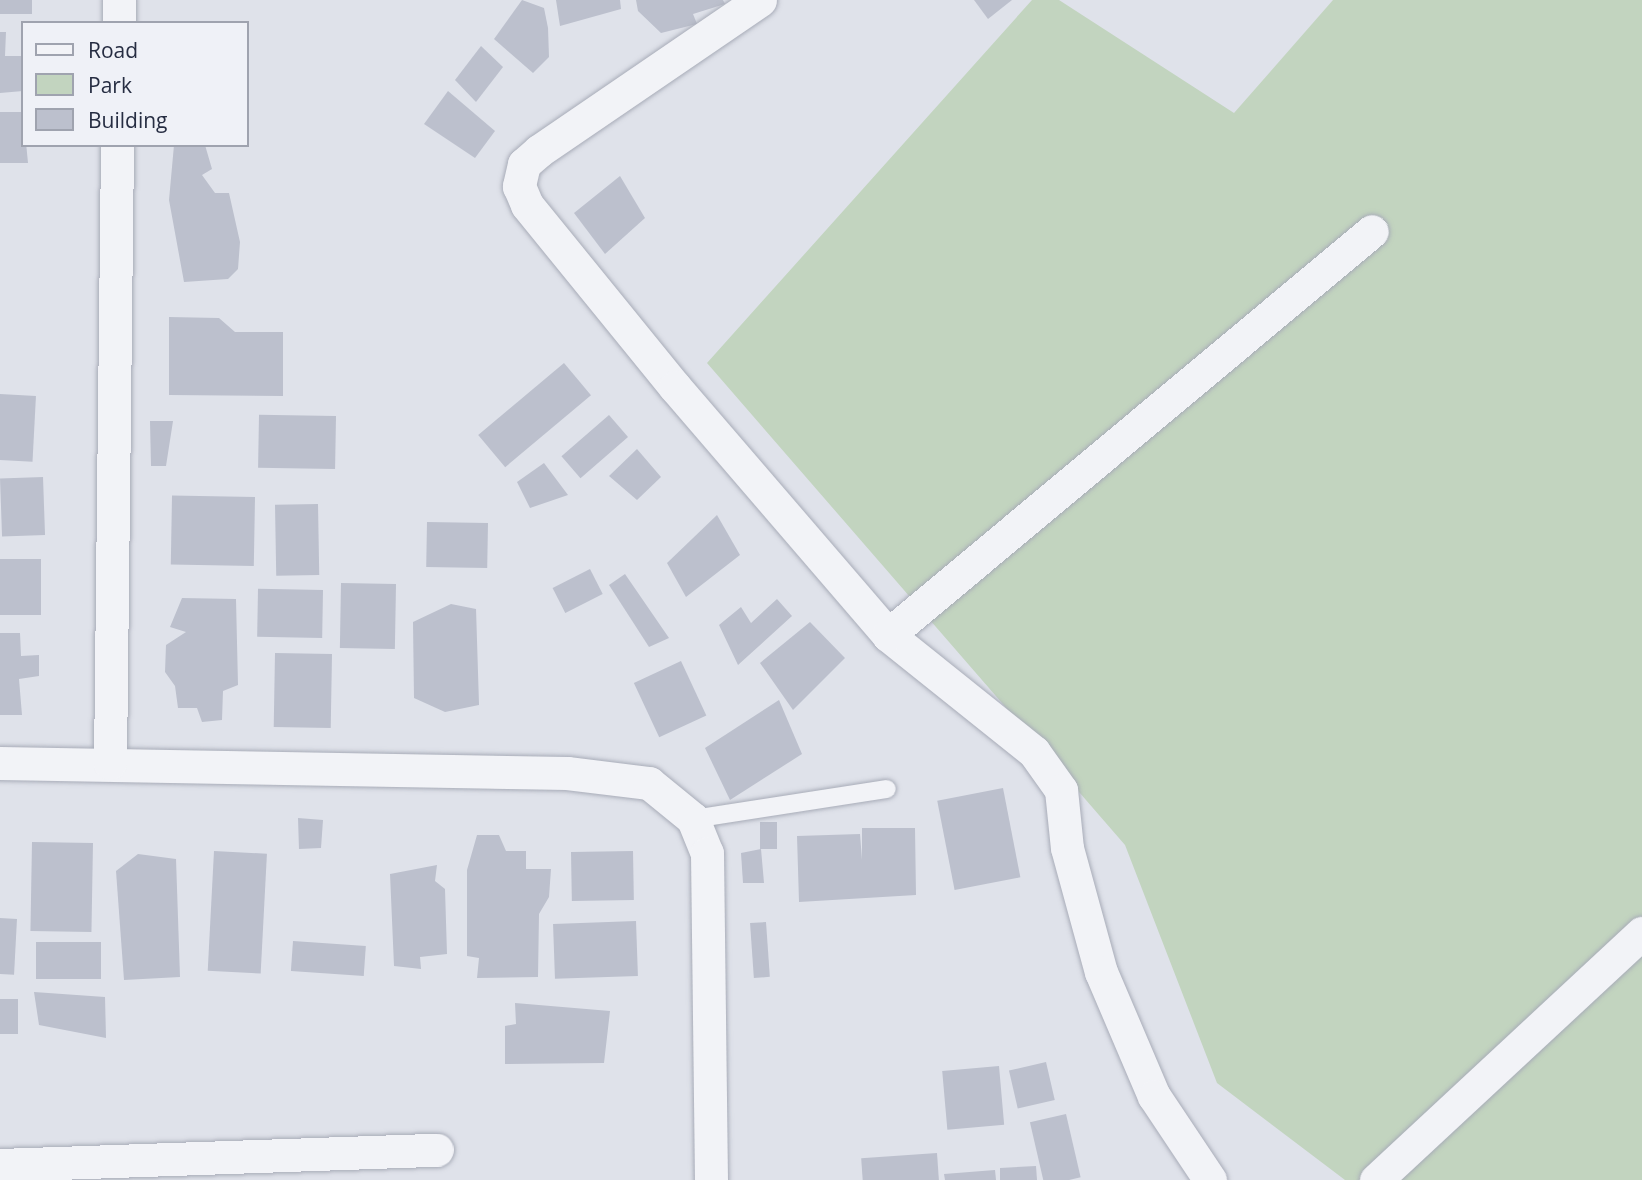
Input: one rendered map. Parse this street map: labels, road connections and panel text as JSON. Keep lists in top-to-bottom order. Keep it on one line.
{"legend":["Road","Park","Building"]}
